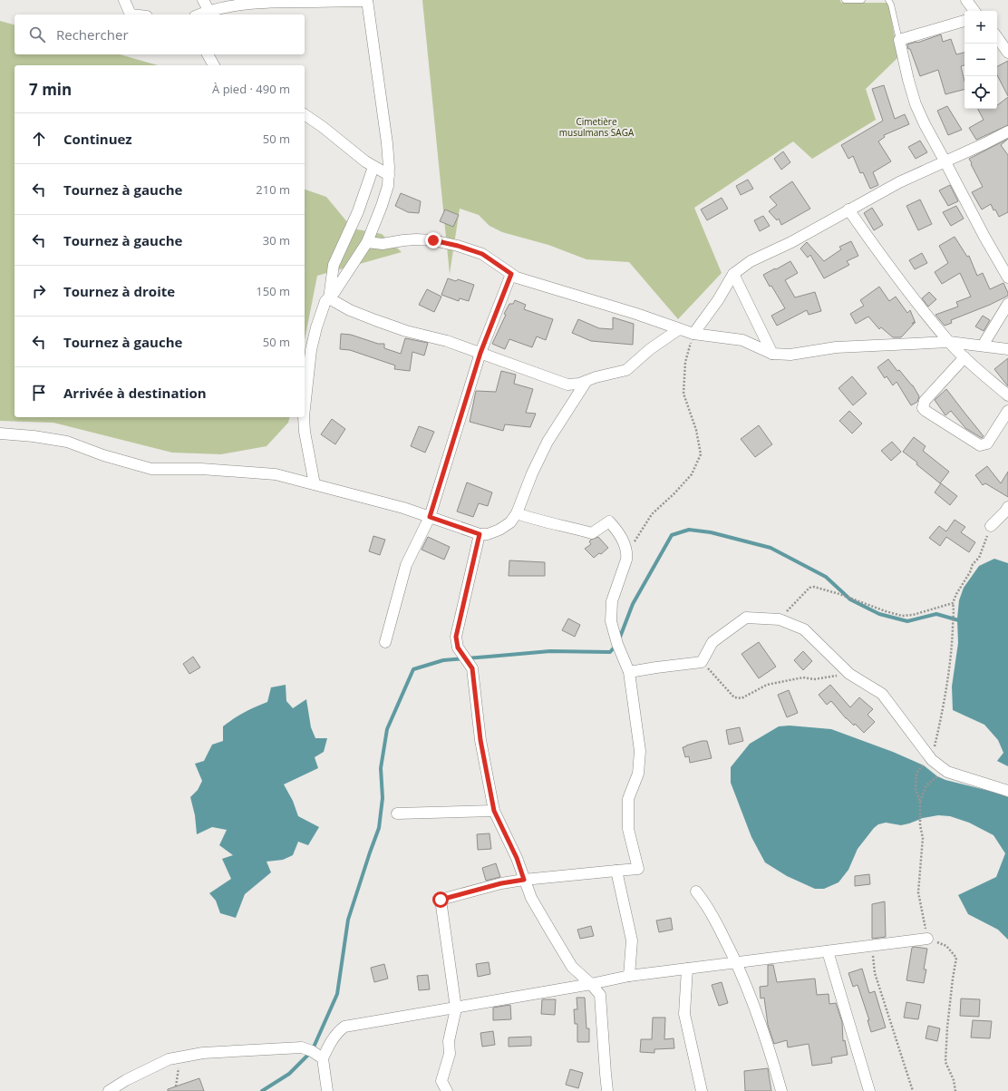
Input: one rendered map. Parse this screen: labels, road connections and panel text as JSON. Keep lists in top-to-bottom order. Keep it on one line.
{"parks":["Cimetière musulmans SAGA"],"page":{"map_buttons":["+","−"],"search":"Rechercher","heading":["7 min","À pied · 490 m"],"list":[["Continuez","50 m"],["Tournez à gauche","210 m"],["Tournez à gauche","30 m"],["Tournez à droite","150 m"],["Tournez à gauche","50 m"],"Arrivée à destination"]}}
